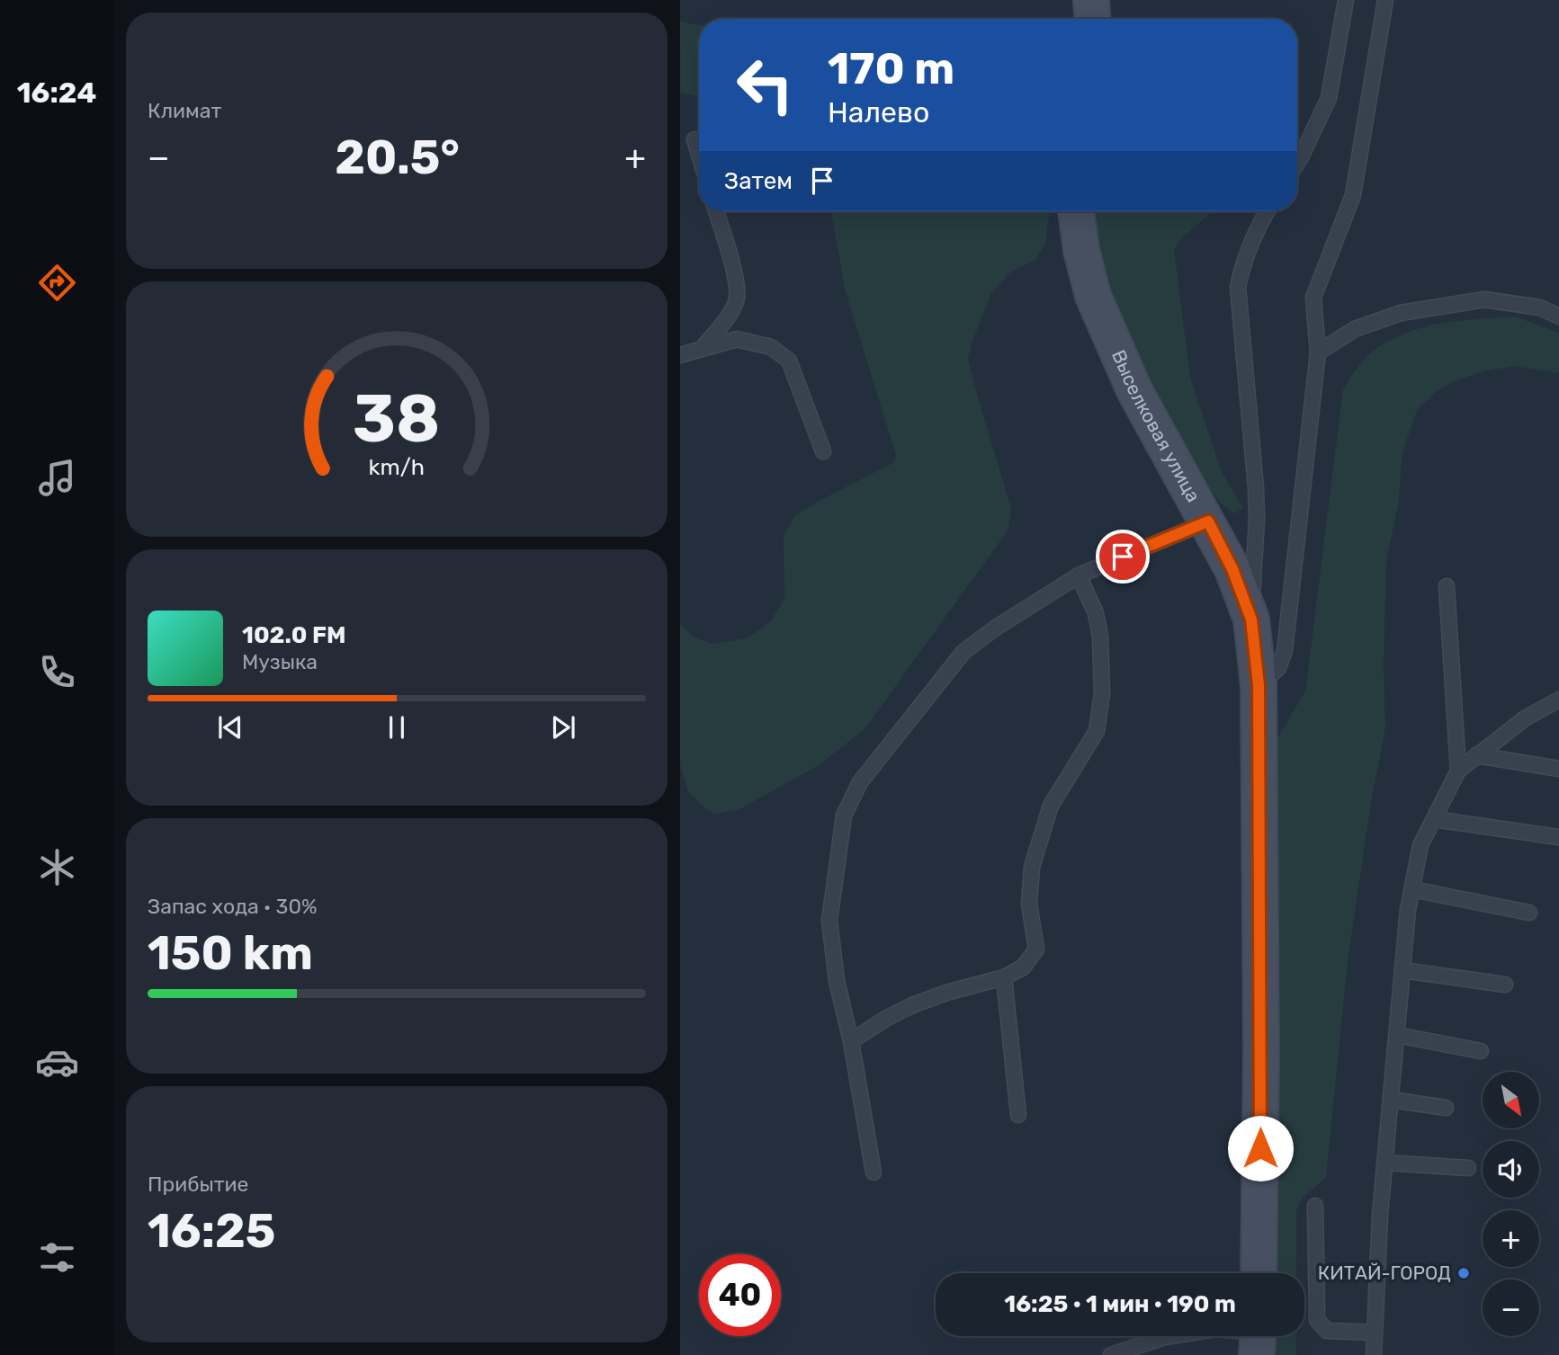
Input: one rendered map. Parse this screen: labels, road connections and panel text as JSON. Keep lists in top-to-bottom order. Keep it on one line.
{"streets":{"street":["Выселковая улица"]},"places":["КИТАЙ-ГОРОД"],"north":"bottom right","page":{"tabs":"16:24","tile":["Климат",["Запас хода · 30%","150 km"],["Прибытие","16:25"]],"turn":["170 m","Налево"],"heat":["−","20.5°","+"],"then":"Затем","song":["102.0 FM","Музыка"],"map_buttons":["+","−"],"limit":"40","trip":"16:25 · 1 мин · 190 m","gauge":["38","km/h"]}}
